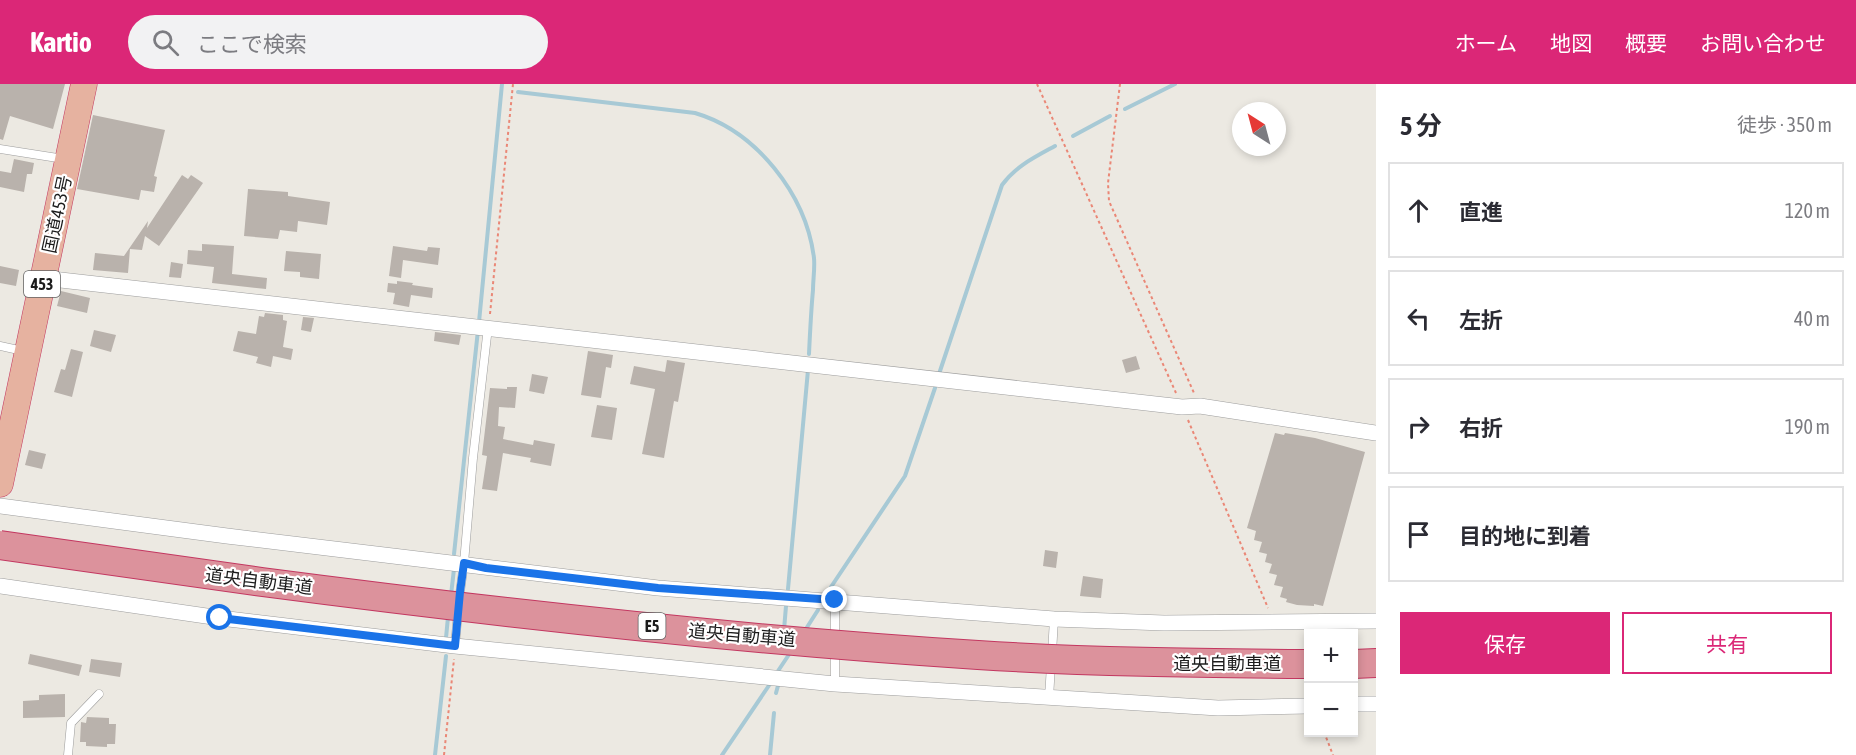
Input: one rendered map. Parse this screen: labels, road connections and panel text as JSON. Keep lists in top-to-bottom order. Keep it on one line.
{"streets":{"highway":["国道453号","453","道央自動車道","E5"]},"north":"top left","page":{"header":"Kartio","search":"ここで検索","nav":["ホーム","地図","概要","お問い合わせ"],"heading":["5 分","徒歩 · 350 m"],"list":[["直進","120 m"],["左折","40 m"],["右折","190 m"],"目的地に到着"],"buttons":["保存","共有"],"map_buttons":["+","−"]}}
